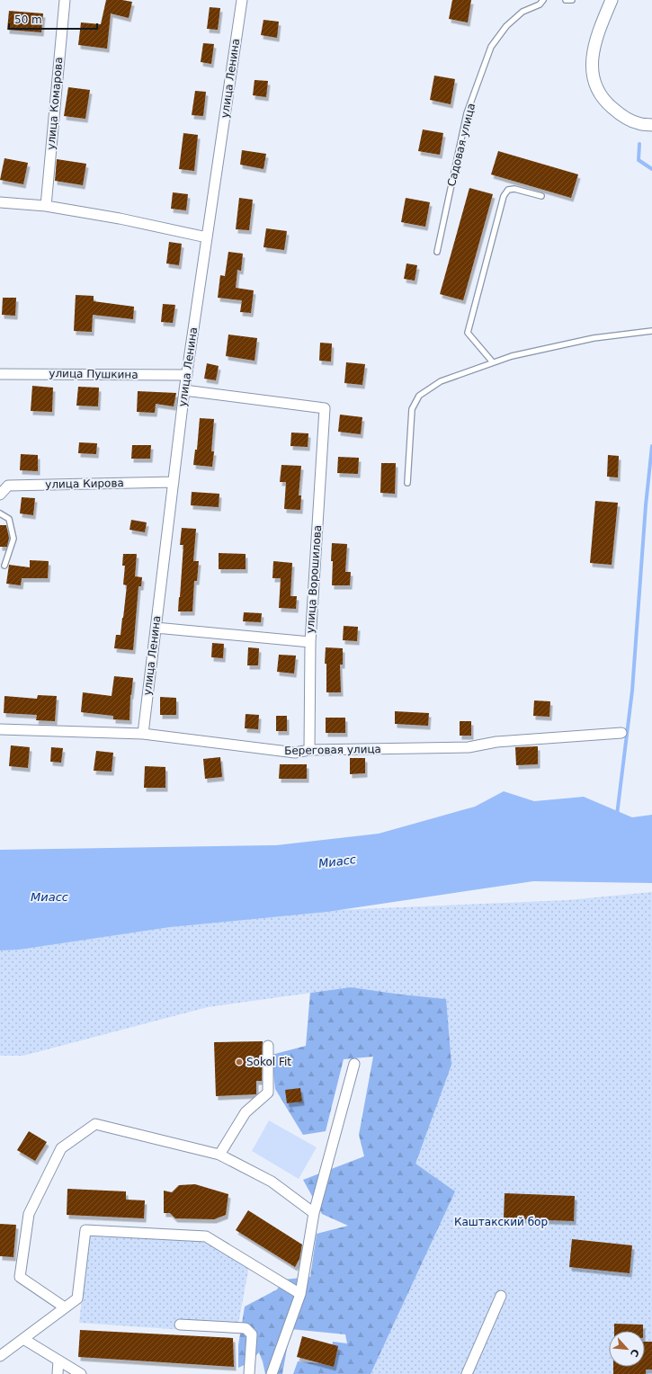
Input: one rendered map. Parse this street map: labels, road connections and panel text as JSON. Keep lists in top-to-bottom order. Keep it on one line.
{"streets":{"street":["улица Ленина","улица Комарова","улица Пушкина","улица Кирова","улица Ворошилова","Береговая улица"],"lane":["Садовая улица"]},"crossings":[["улица Ленина","улица Пушкина"],["улица Ленина","улица Кирова"],["улица Ленина","улица Ворошилова"],["улица Ленина","Береговая улица"],["улица Ворошилова","Береговая улица"]],"water":["Миасс"],"parks":["Каштакский бор"],"places":["Sokol Fit"],"scale_bar":"50 m","north":"bottom right"}
